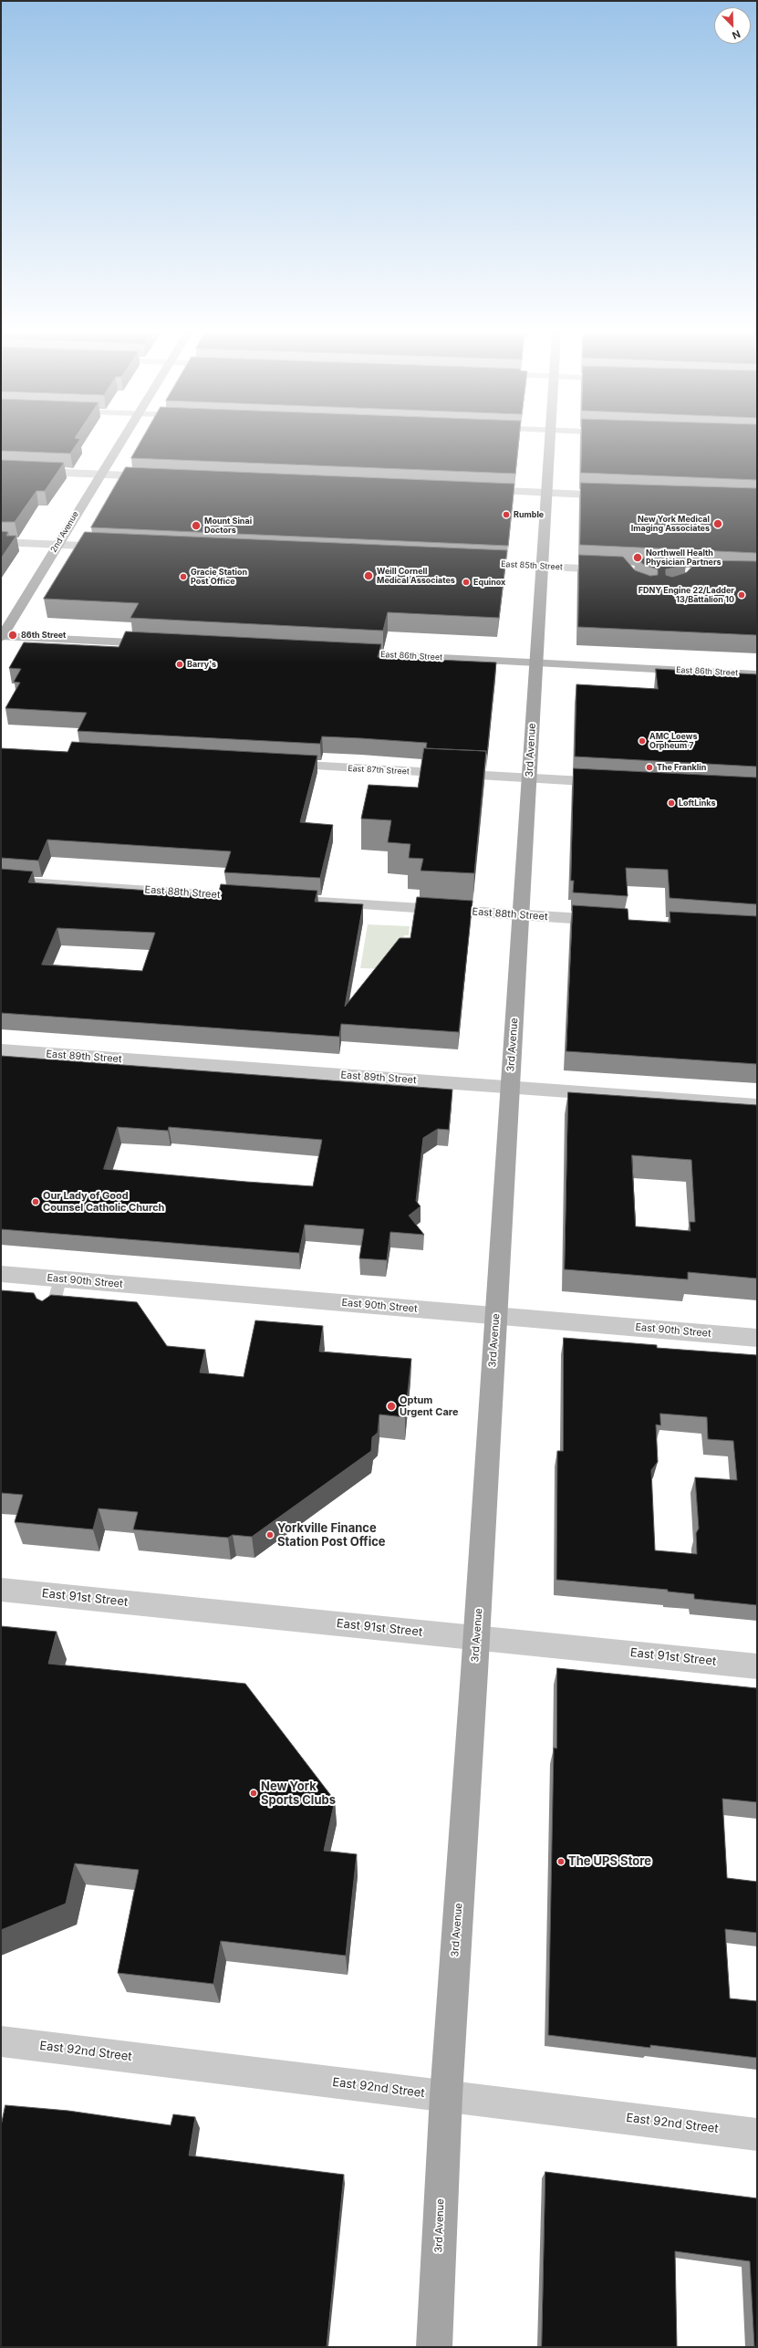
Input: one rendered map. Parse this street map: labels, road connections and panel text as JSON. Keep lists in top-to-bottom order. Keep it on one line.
{"streets":{"main road":["2nd Avenue","East 86th Street","3rd Avenue"],"street":["East 85th Street","East 87th Street","East 88th Street","East 89th Street","East 90th Street","East 91st Street","East 92nd Street"]},"crossings":[["East 85th Street","3rd Avenue"],["East 86th Street","3rd Avenue"],["3rd Avenue","East 87th Street"],["3rd Avenue","East 88th Street"],["3rd Avenue","East 89th Street"],["3rd Avenue","East 90th Street"],["3rd Avenue","East 91st Street"],["3rd Avenue","East 92nd Street"]],"places":["Rumble","New York Medical Imaging Associates","Mount Sinai Doctors","Northwell Health Physician Partners","Weill Cornell Medical Associates","Gracie Station Post Office","Equinox","FDNY Engine 22/Ladder 13/Battalion 10","86th Street","Barry's","AMC Loews Orpheum 7","The Franklin","LoftLinks","Our Lady of Good Counsel Catholic Church","Optum Urgent Care","Yorkville Finance Station Post Office","New York Sports Clubs","The UPS Store"],"north":"bottom right"}
